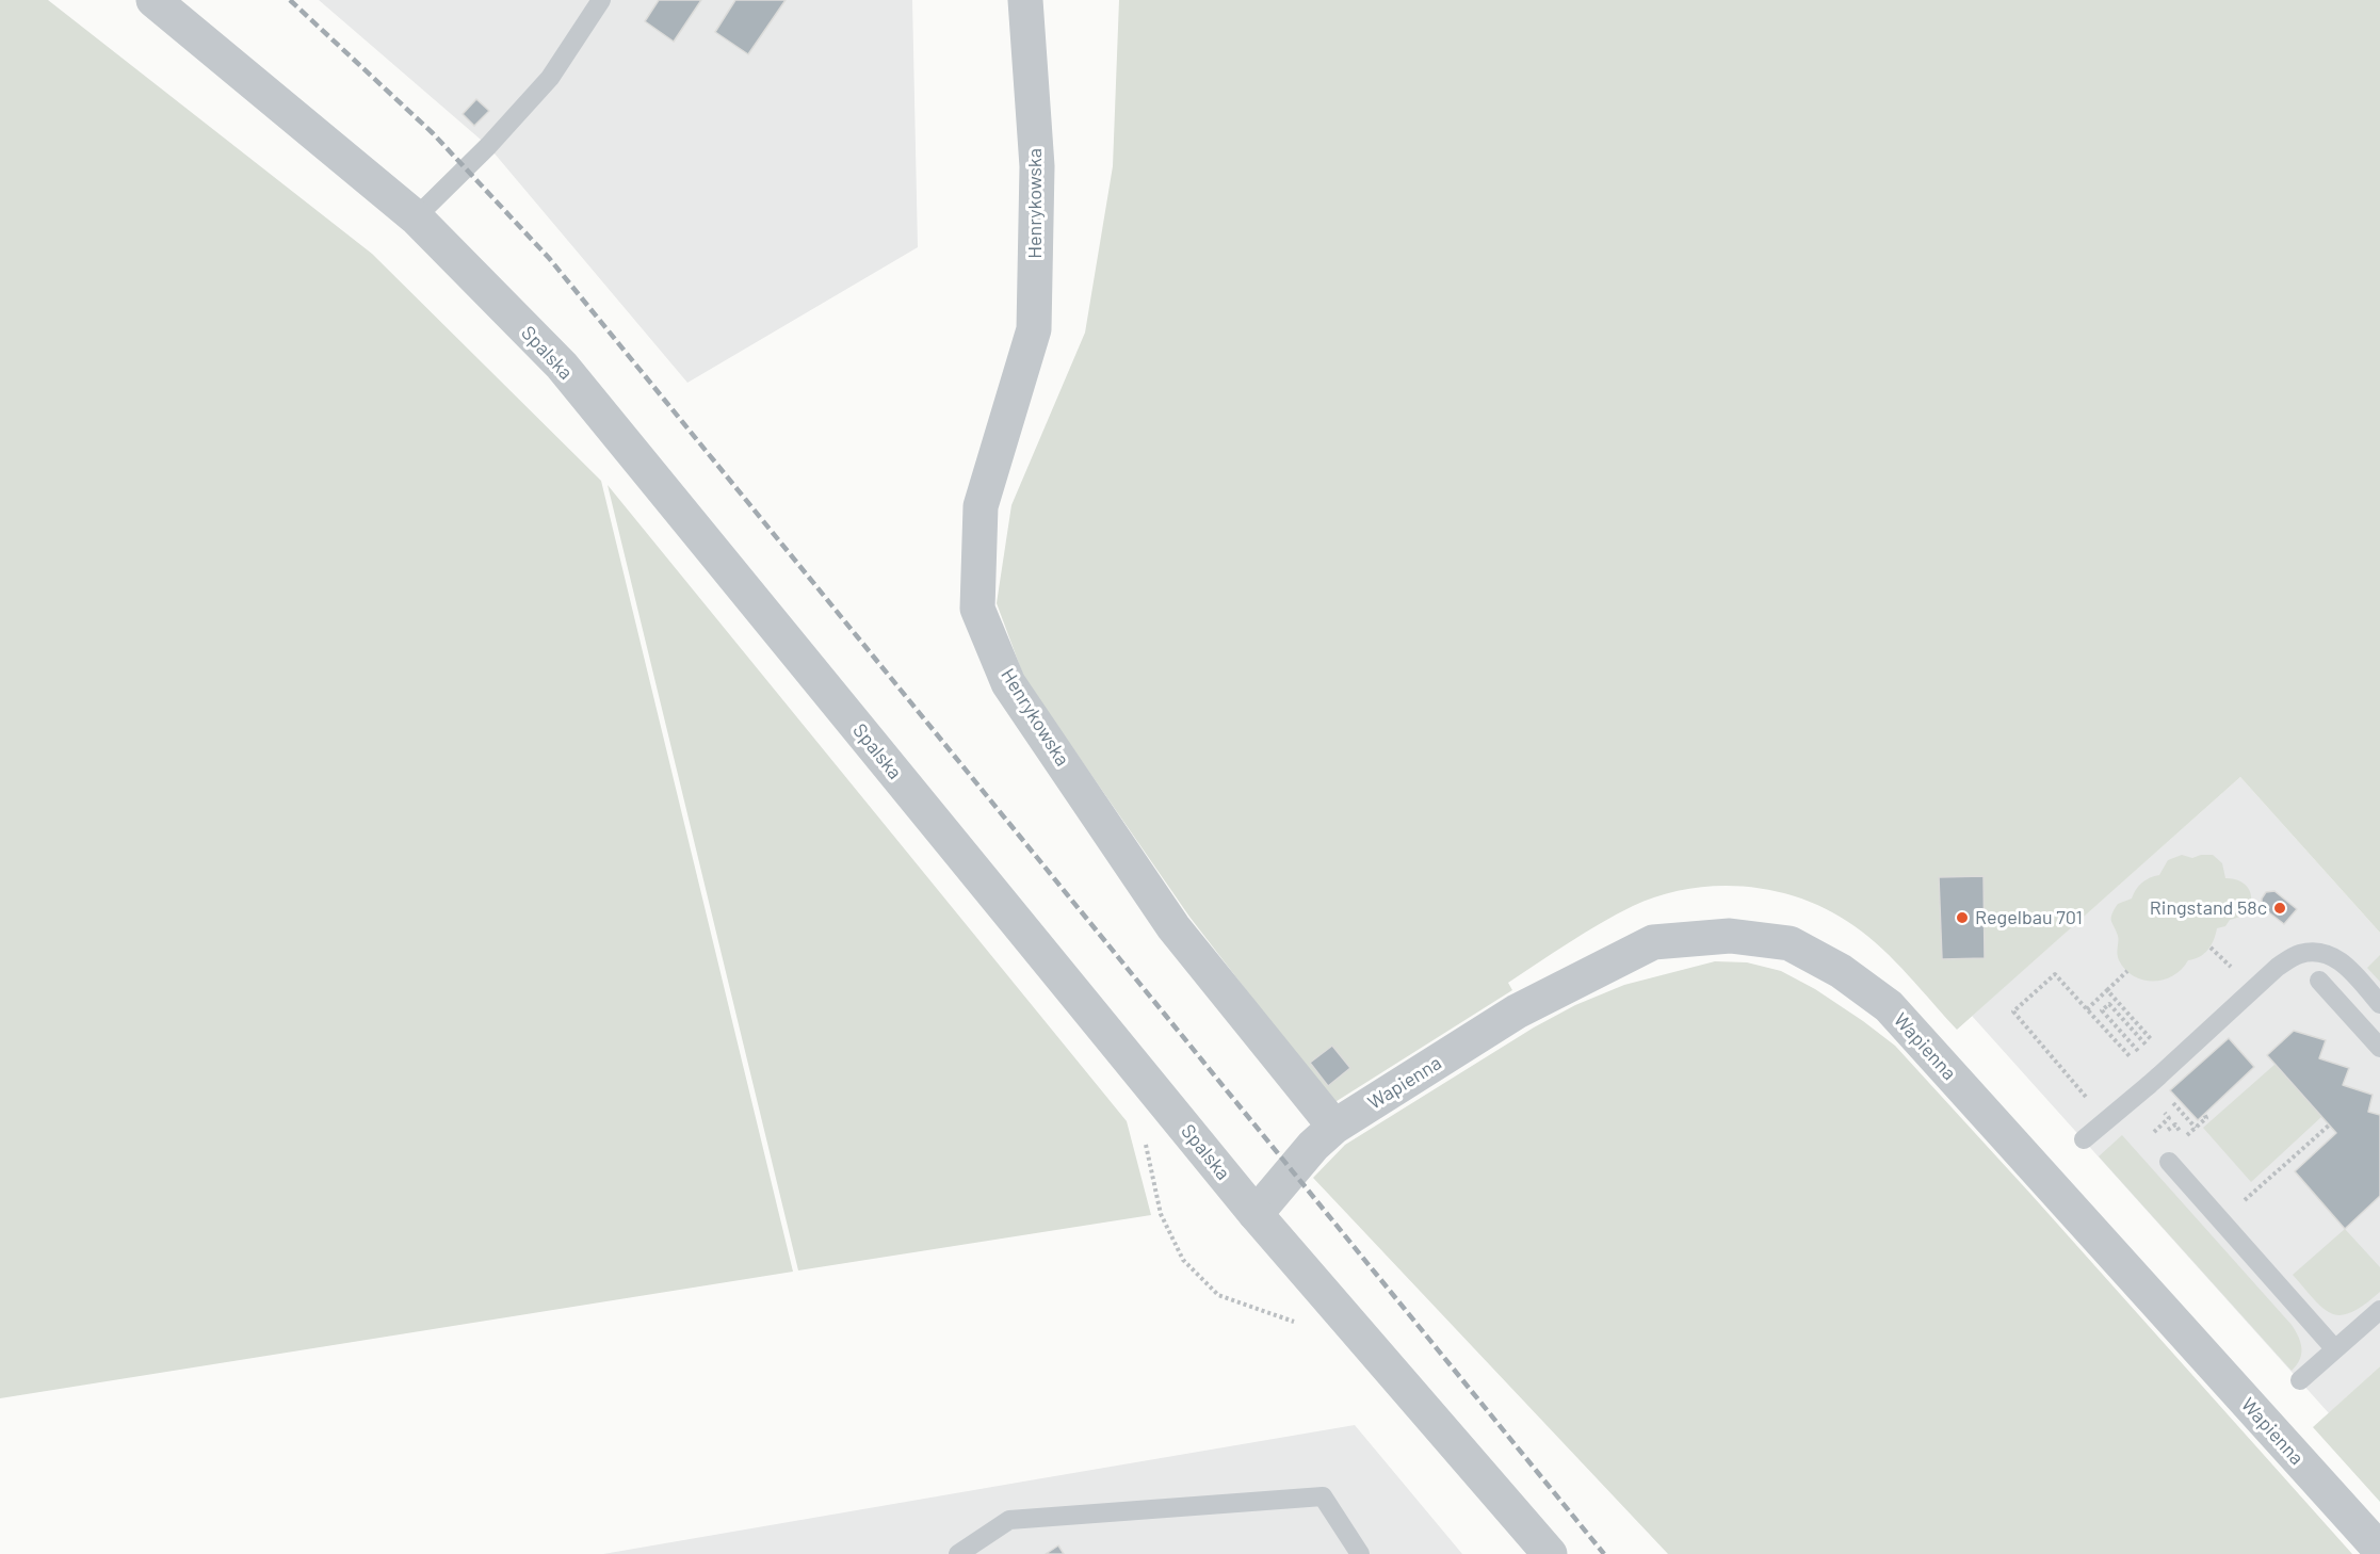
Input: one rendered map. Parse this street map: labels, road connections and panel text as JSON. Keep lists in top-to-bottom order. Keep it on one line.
{"streets":{"street":["Henrykowska","Spalska","Wapienna"]},"crossings":[["Henrykowska","Wapienna"]],"places":["Ringstand 58c","Regelbau 701"]}
